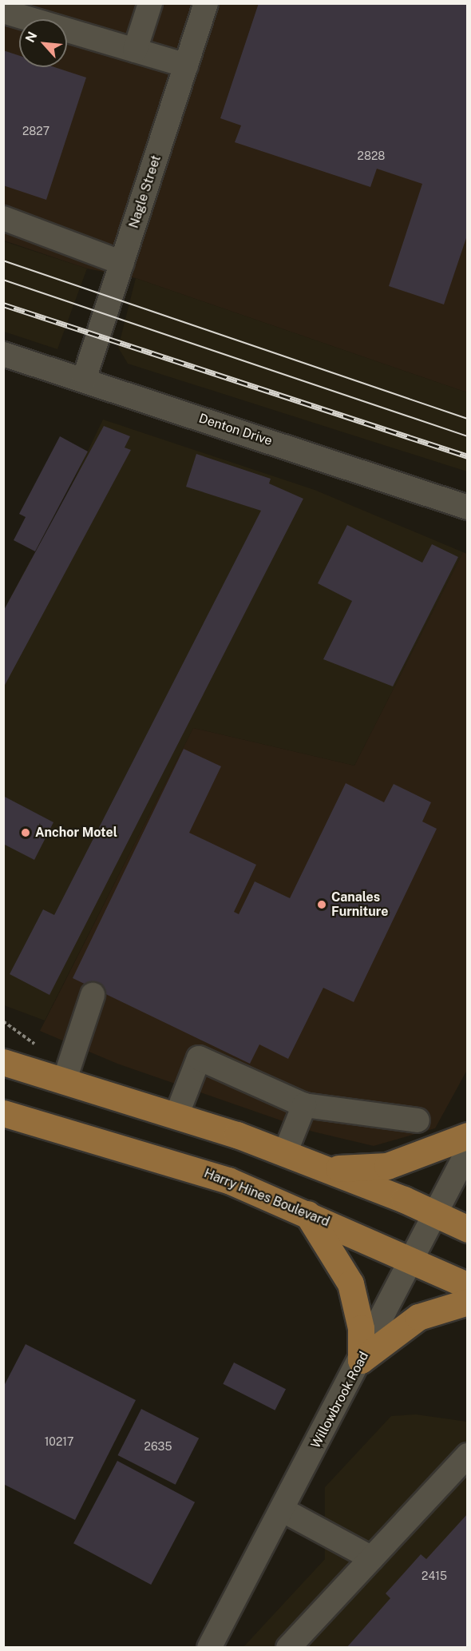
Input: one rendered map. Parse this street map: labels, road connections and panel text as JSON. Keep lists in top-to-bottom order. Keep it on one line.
{"streets":{"main road":["Harry Hines Boulevard"],"street":["Nagle Street","Denton Drive","Willowbrook Road"]},"crossings":[["Nagle Street","Denton Drive"],["Harry Hines Boulevard","Willowbrook Road"]],"places":["Anchor Motel","Canales Furniture"],"house_numbers":["2827","2828","10217","2635","2415"],"north":"top left"}
